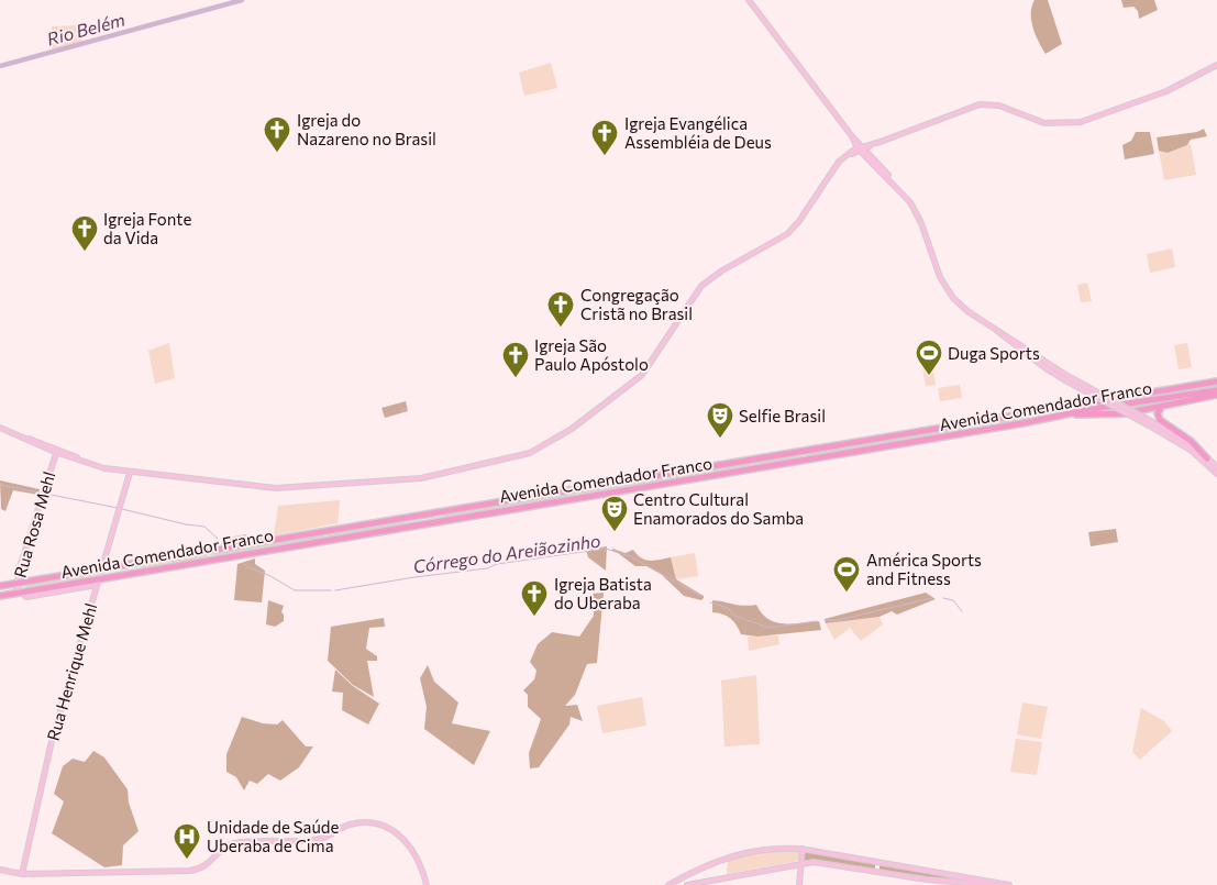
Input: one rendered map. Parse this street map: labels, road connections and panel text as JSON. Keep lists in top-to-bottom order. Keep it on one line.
{"streets":{"highway":["Avenida Comendador Franco"],"main road":["Rua Rosa Mehl","Rua Henrique Mehl"]},"crossings":[["Avenida Comendador Franco","Rua Rosa Mehl"],["Avenida Comendador Franco","Rua Henrique Mehl"]],"water":["Rio Belém","Córrego do Areiãozinho"],"places":{"church":["Igreja do Nazareno no Brasil","Igreja Evangélica Assembléia de Deus","Igreja Fonte da Vida","Congregação Cristã no Brasil","Igreja São Paulo Apóstolo","Igreja Batista do Uberaba"],"sports":["Duga Sports","América Sports and Fitness"],"theatre":["Selfie Brasil","Centro Cultural Enamorados do Samba"],"hospital":["Unidade de Saúde Uberaba de Cima"]}}
